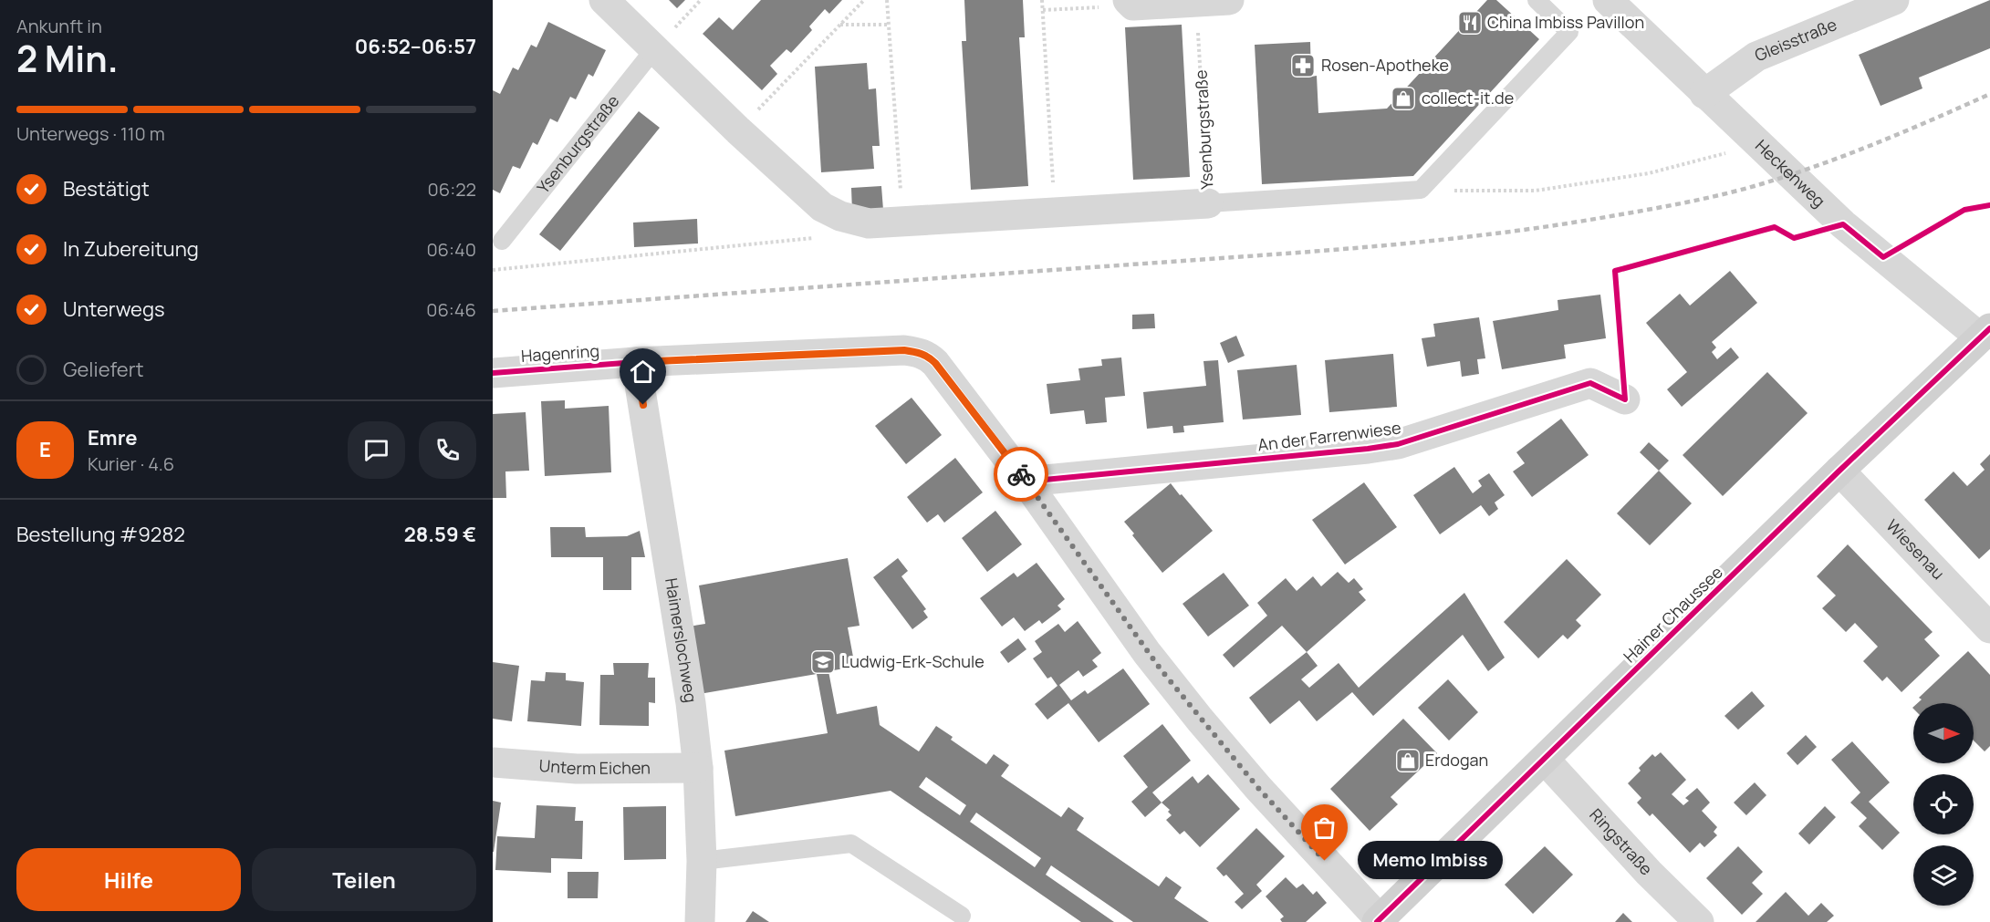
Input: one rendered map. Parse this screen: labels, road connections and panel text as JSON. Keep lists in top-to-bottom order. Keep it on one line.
{"streets":{"street":["Gleisstraße","Ysenburgstraße","Heckenweg","Hagenring","An der Farrenwiese","Wiesenau","Hainer Chaussee","Haimerslochweg","Unterm Eichen","Ringstraße"]},"crossings":[["Gleisstraße","Heckenweg"],["Heckenweg","Hainer Chaussee"],["Hagenring","An der Farrenwiese"],["Hagenring","Hainer Chaussee"],["Hagenring","Haimerslochweg"],["Wiesenau","Hainer Chaussee"],["Hainer Chaussee","Ringstraße"],["Haimerslochweg","Unterm Eichen"]],"places":{"restaurant":["China Imbiss Pavillon"],"pharmacy":["Rosen-Apotheke"],"shop":["collect-it.de","Erdogan"],"school or university":["Ludwig-Erk-Schule"],"other":["Memo Imbiss"]},"north":"right","page":{"heading":["2 Min.","Ankunft in","06:52–06:57"],"panel":["Emre","Kurier · 4.6","Bestellung #9282","28.59 €"],"bar":"Unterwegs · 110 m","list":[["Bestätigt","06:22"],["In Zubereitung","06:40"],["Unterwegs","06:46"],"Geliefert"],"round":"E","buttons":["Hilfe","Teilen"],"bubble":"Memo Imbiss"}}
